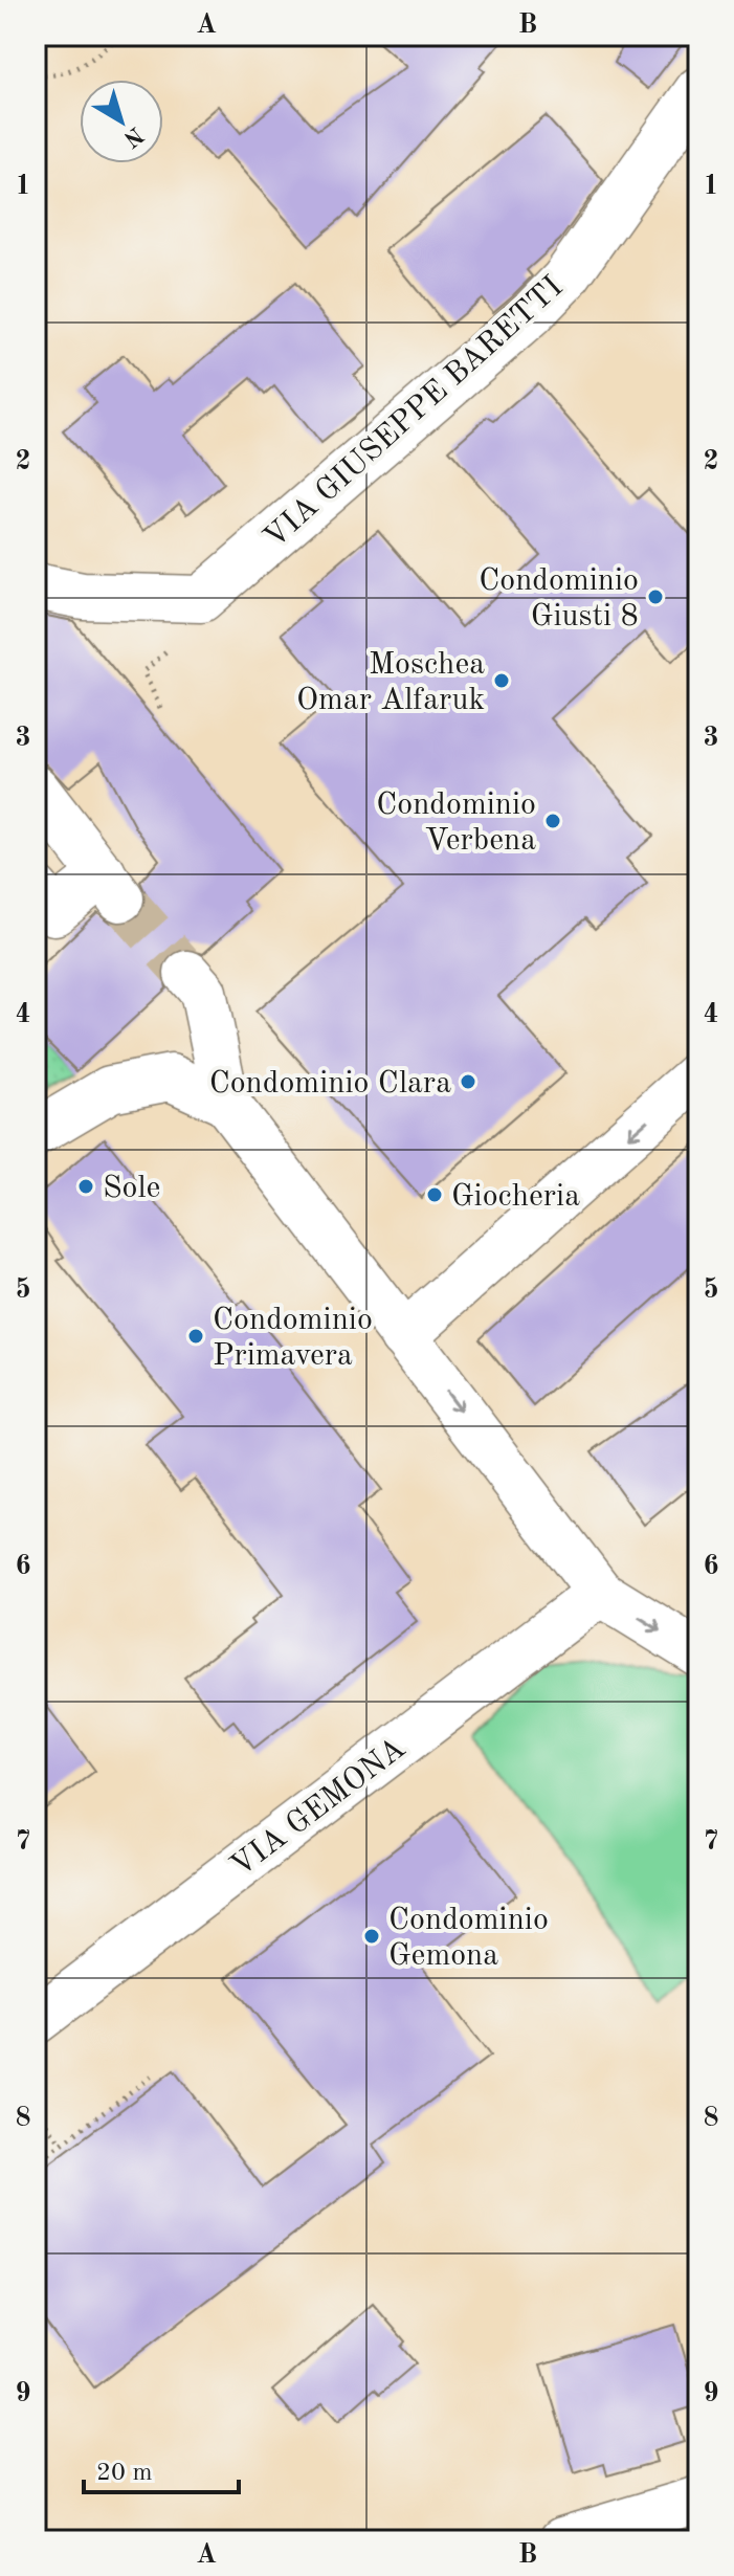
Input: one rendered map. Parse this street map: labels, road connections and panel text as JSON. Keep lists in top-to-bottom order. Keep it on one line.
{"streets":{"street":["VIA GIUSEPPE BARETTI","VIA GEMONA"]},"places":["Condominio Giusti 8","Moschea Omar Alfaruk","Condominio Verbena","Condominio Clara","Sole","Giocheria","Condominio Primavera","Condominio Gemona"],"scale_bar":"20 m","north":"bottom right","grid":{"columns":["A","B"],"rows":["1","2","3","4","5","6","7","8","9"]}}
